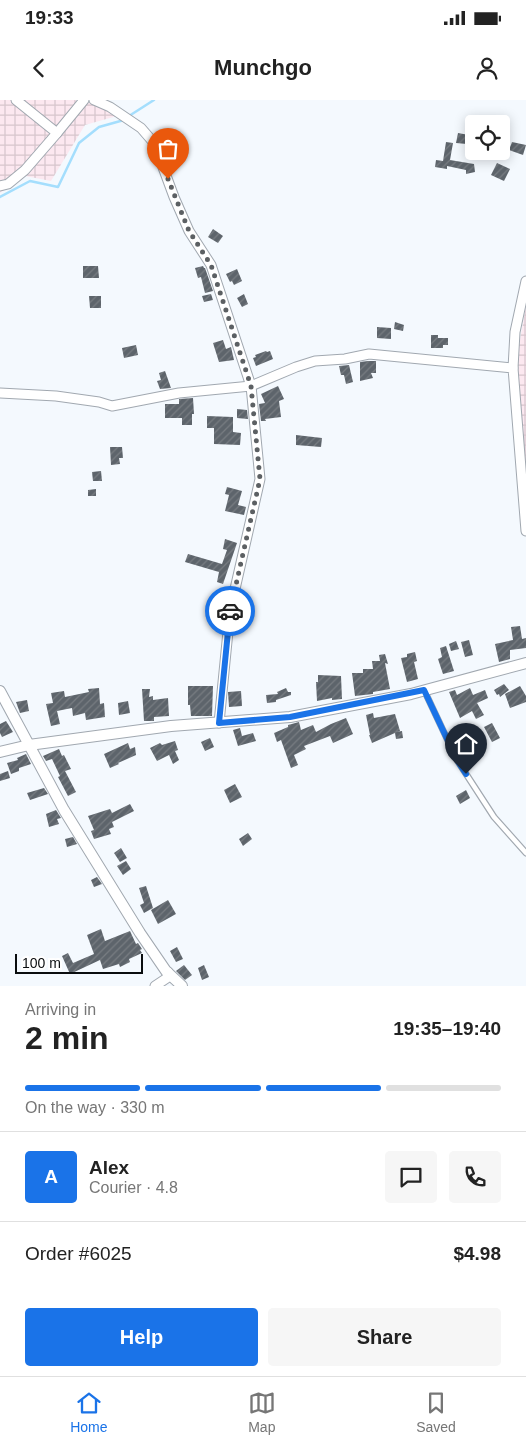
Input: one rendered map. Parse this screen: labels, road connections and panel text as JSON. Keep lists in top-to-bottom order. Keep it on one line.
{"scale_bar":"100 m","page":{"status":"19:33","header":"Munchgo","scale":"100 m","heading":["2 min","Arriving in","19:35–19:40"],"panel":["Alex","Courier · 4.8","Order #6025","$4.98"],"bar":"On the way · 330 m","round":"A","buttons":["Help","Share"],"tabs":["Home","Map","Saved"]}}
